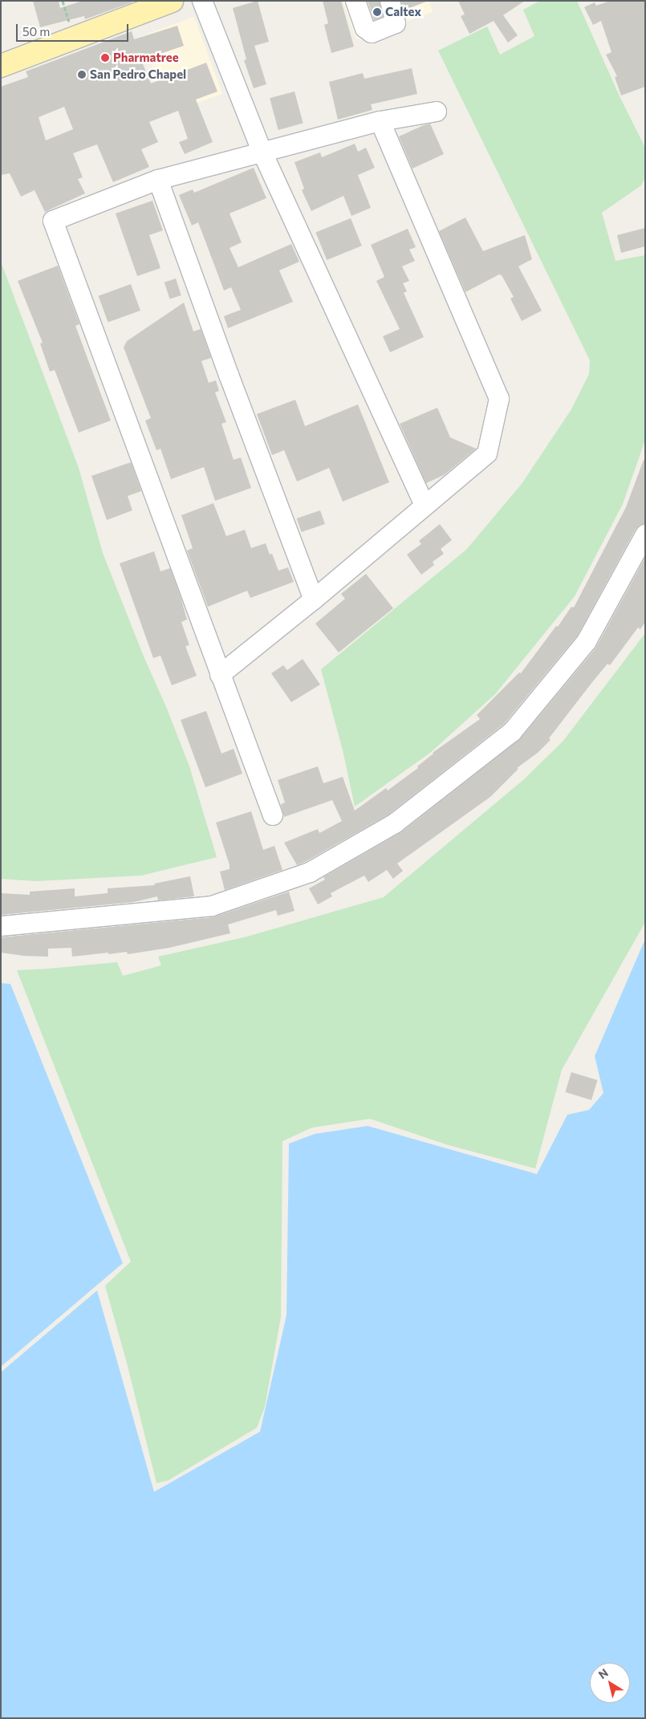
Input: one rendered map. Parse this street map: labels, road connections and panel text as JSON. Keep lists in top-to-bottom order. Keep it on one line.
{"places":["Caltex","Pharmatree","San Pedro Chapel"],"scale_bar":"50 m","north":"top left"}
